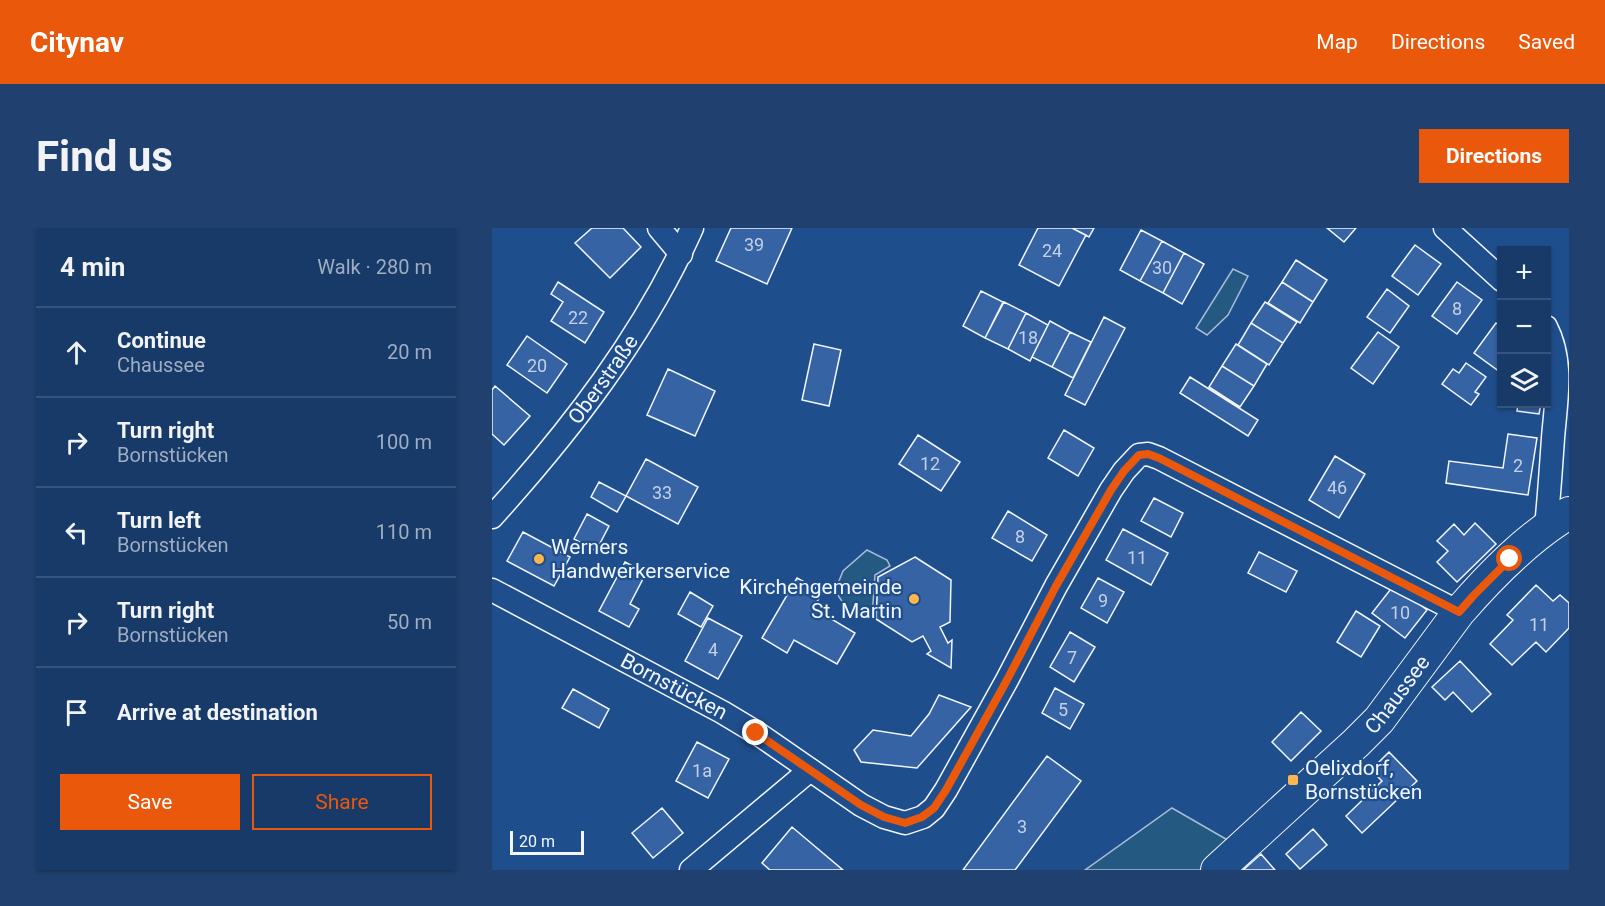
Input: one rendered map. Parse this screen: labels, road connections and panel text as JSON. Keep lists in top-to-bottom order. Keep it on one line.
{"streets":{"street":["Oberstraße","Bornstücken","Chaussee"]},"crossings":[["Bornstücken","Chaussee"]],"places":{"other":["Werners Handwerkerservice","Kirchengemeinde St. Martin"],"transit":["Oelixdorf, Bornstücken"]},"house_numbers":["39","24","30","8","22","18","20","12","2","46","33","8","11","9","10","11","4","7","5","1a","3"],"scale_bar":"20 m","page":{"header":"Citynav","nav":["Map","Directions","Saved"],"buttons":["Directions",["Save","Share"]],"title":"Find us","heading":["4 min","Walk · 280 m"],"map_buttons":["+","−"],"list":[["Continue","Chaussee","20 m"],["Turn right","Bornstücken","100 m"],["Turn left","Bornstücken","110 m"],["Turn right","Bornstücken","50 m"],"Arrive at destination"],"scale":"20 m"}}
